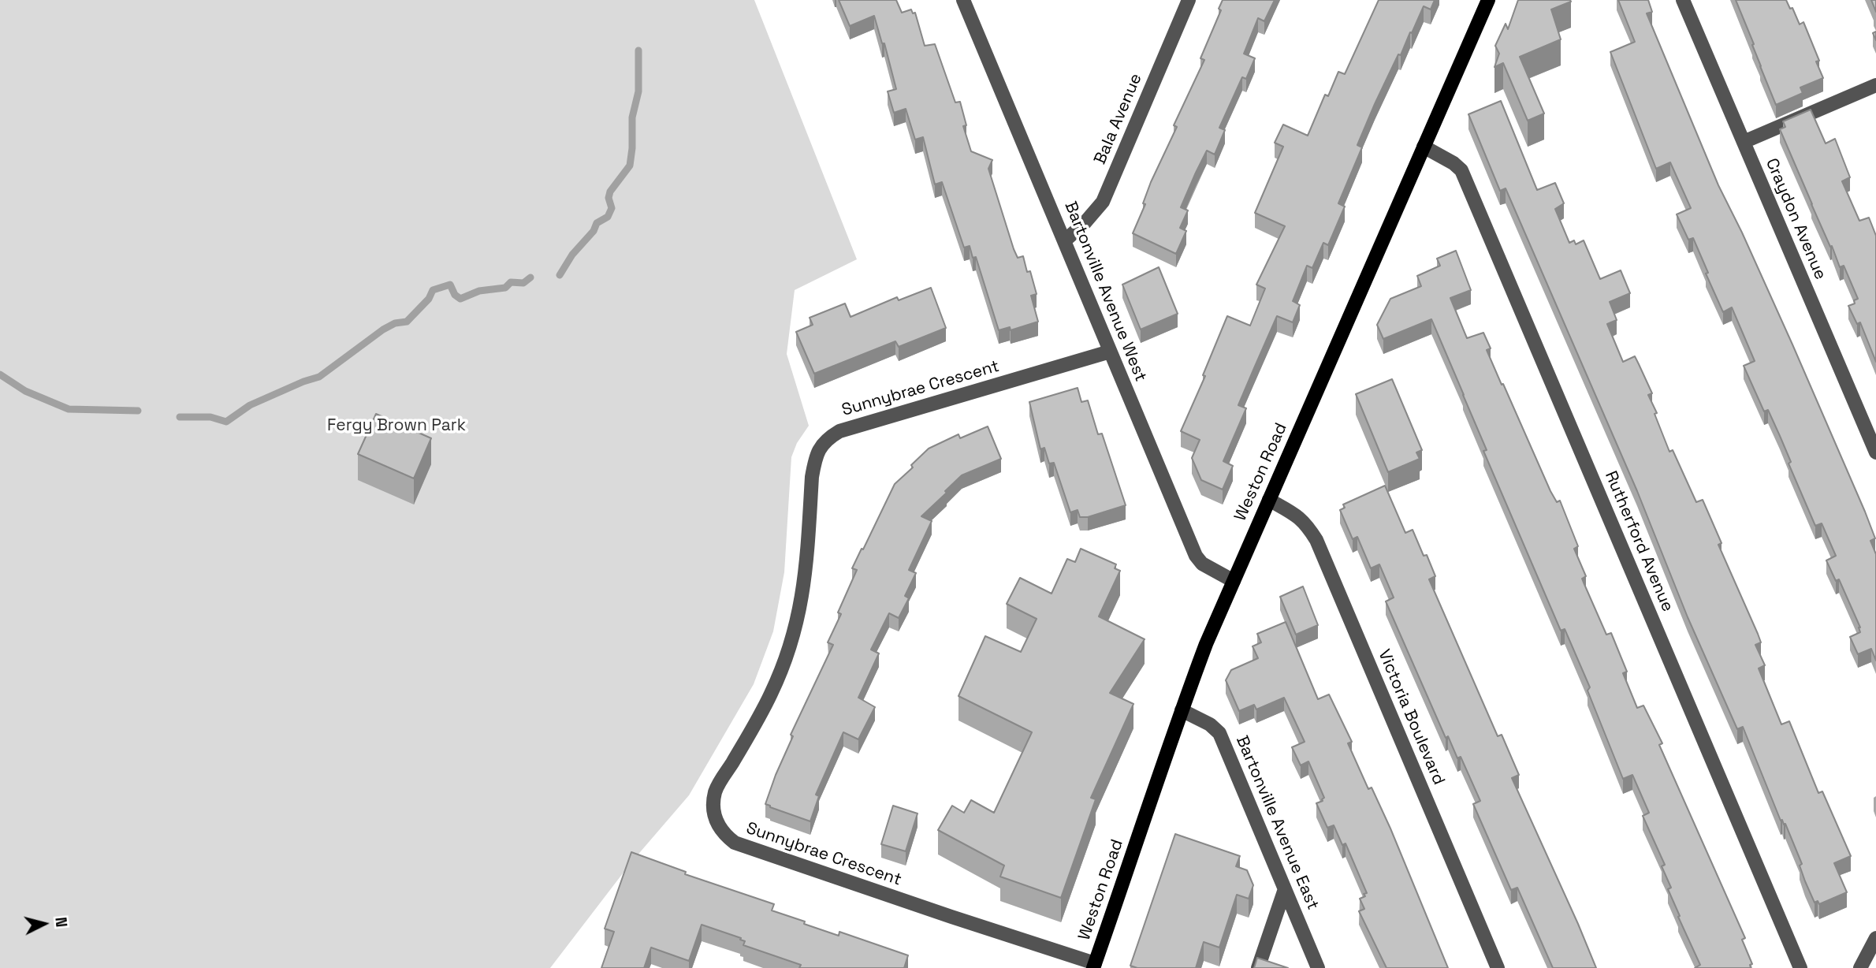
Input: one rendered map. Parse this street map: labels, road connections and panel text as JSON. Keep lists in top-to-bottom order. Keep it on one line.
{"streets":{"main road":["Weston Road"],"street":["Bala Avenue","Craydon Avenue","Bartonville Avenue West","Sunnybrae Crescent","Rutherford Avenue","Victoria Boulevard","Bartonville Avenue East"]},"crossings":[["Bala Avenue","Bartonville Avenue West"],["Bartonville Avenue West","Sunnybrae Crescent"],["Bartonville Avenue West","Weston Road"],["Sunnybrae Crescent","Weston Road"],["Weston Road","Rutherford Avenue"],["Weston Road","Victoria Boulevard"],["Weston Road","Bartonville Avenue East"]],"parks":["Fergy Brown Park"],"north":"right"}
